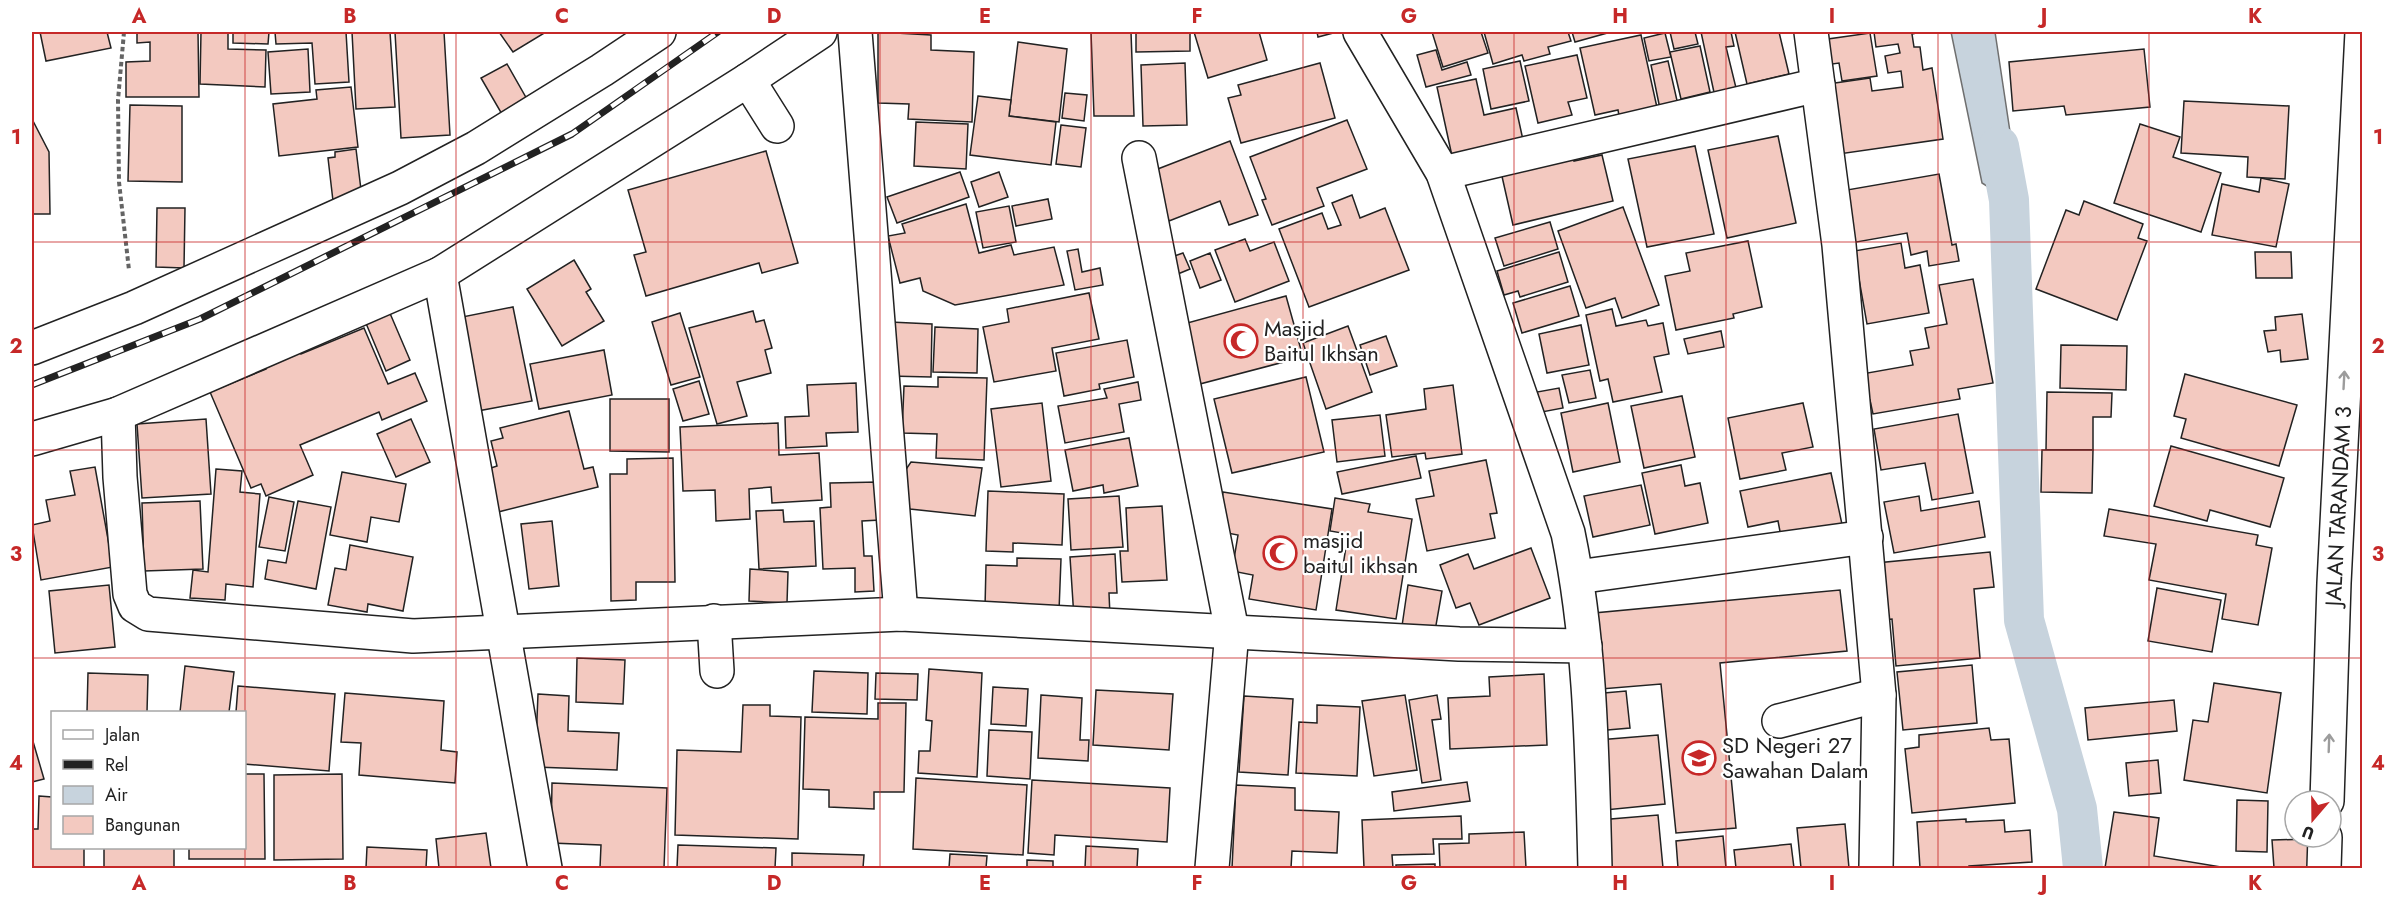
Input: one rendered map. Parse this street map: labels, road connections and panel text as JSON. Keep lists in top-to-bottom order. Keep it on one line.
{"streets":{"street":["JALAN TARANDAM 3"]},"one_way":["JALAN TARANDAM 3"],"places":{"mosque":["Masjid Baitul Ikhsan","masjid baitul ikhsan"],"school or university":["SD Negeri 27 Sawahan Dalam"]},"legend":["Jalan","Rel","Air","Bangunan"],"north":"bottom","grid":{"columns":["A","B","C","D","E","F","G","H","I","J","K"],"rows":["1","2","3","4"]}}
